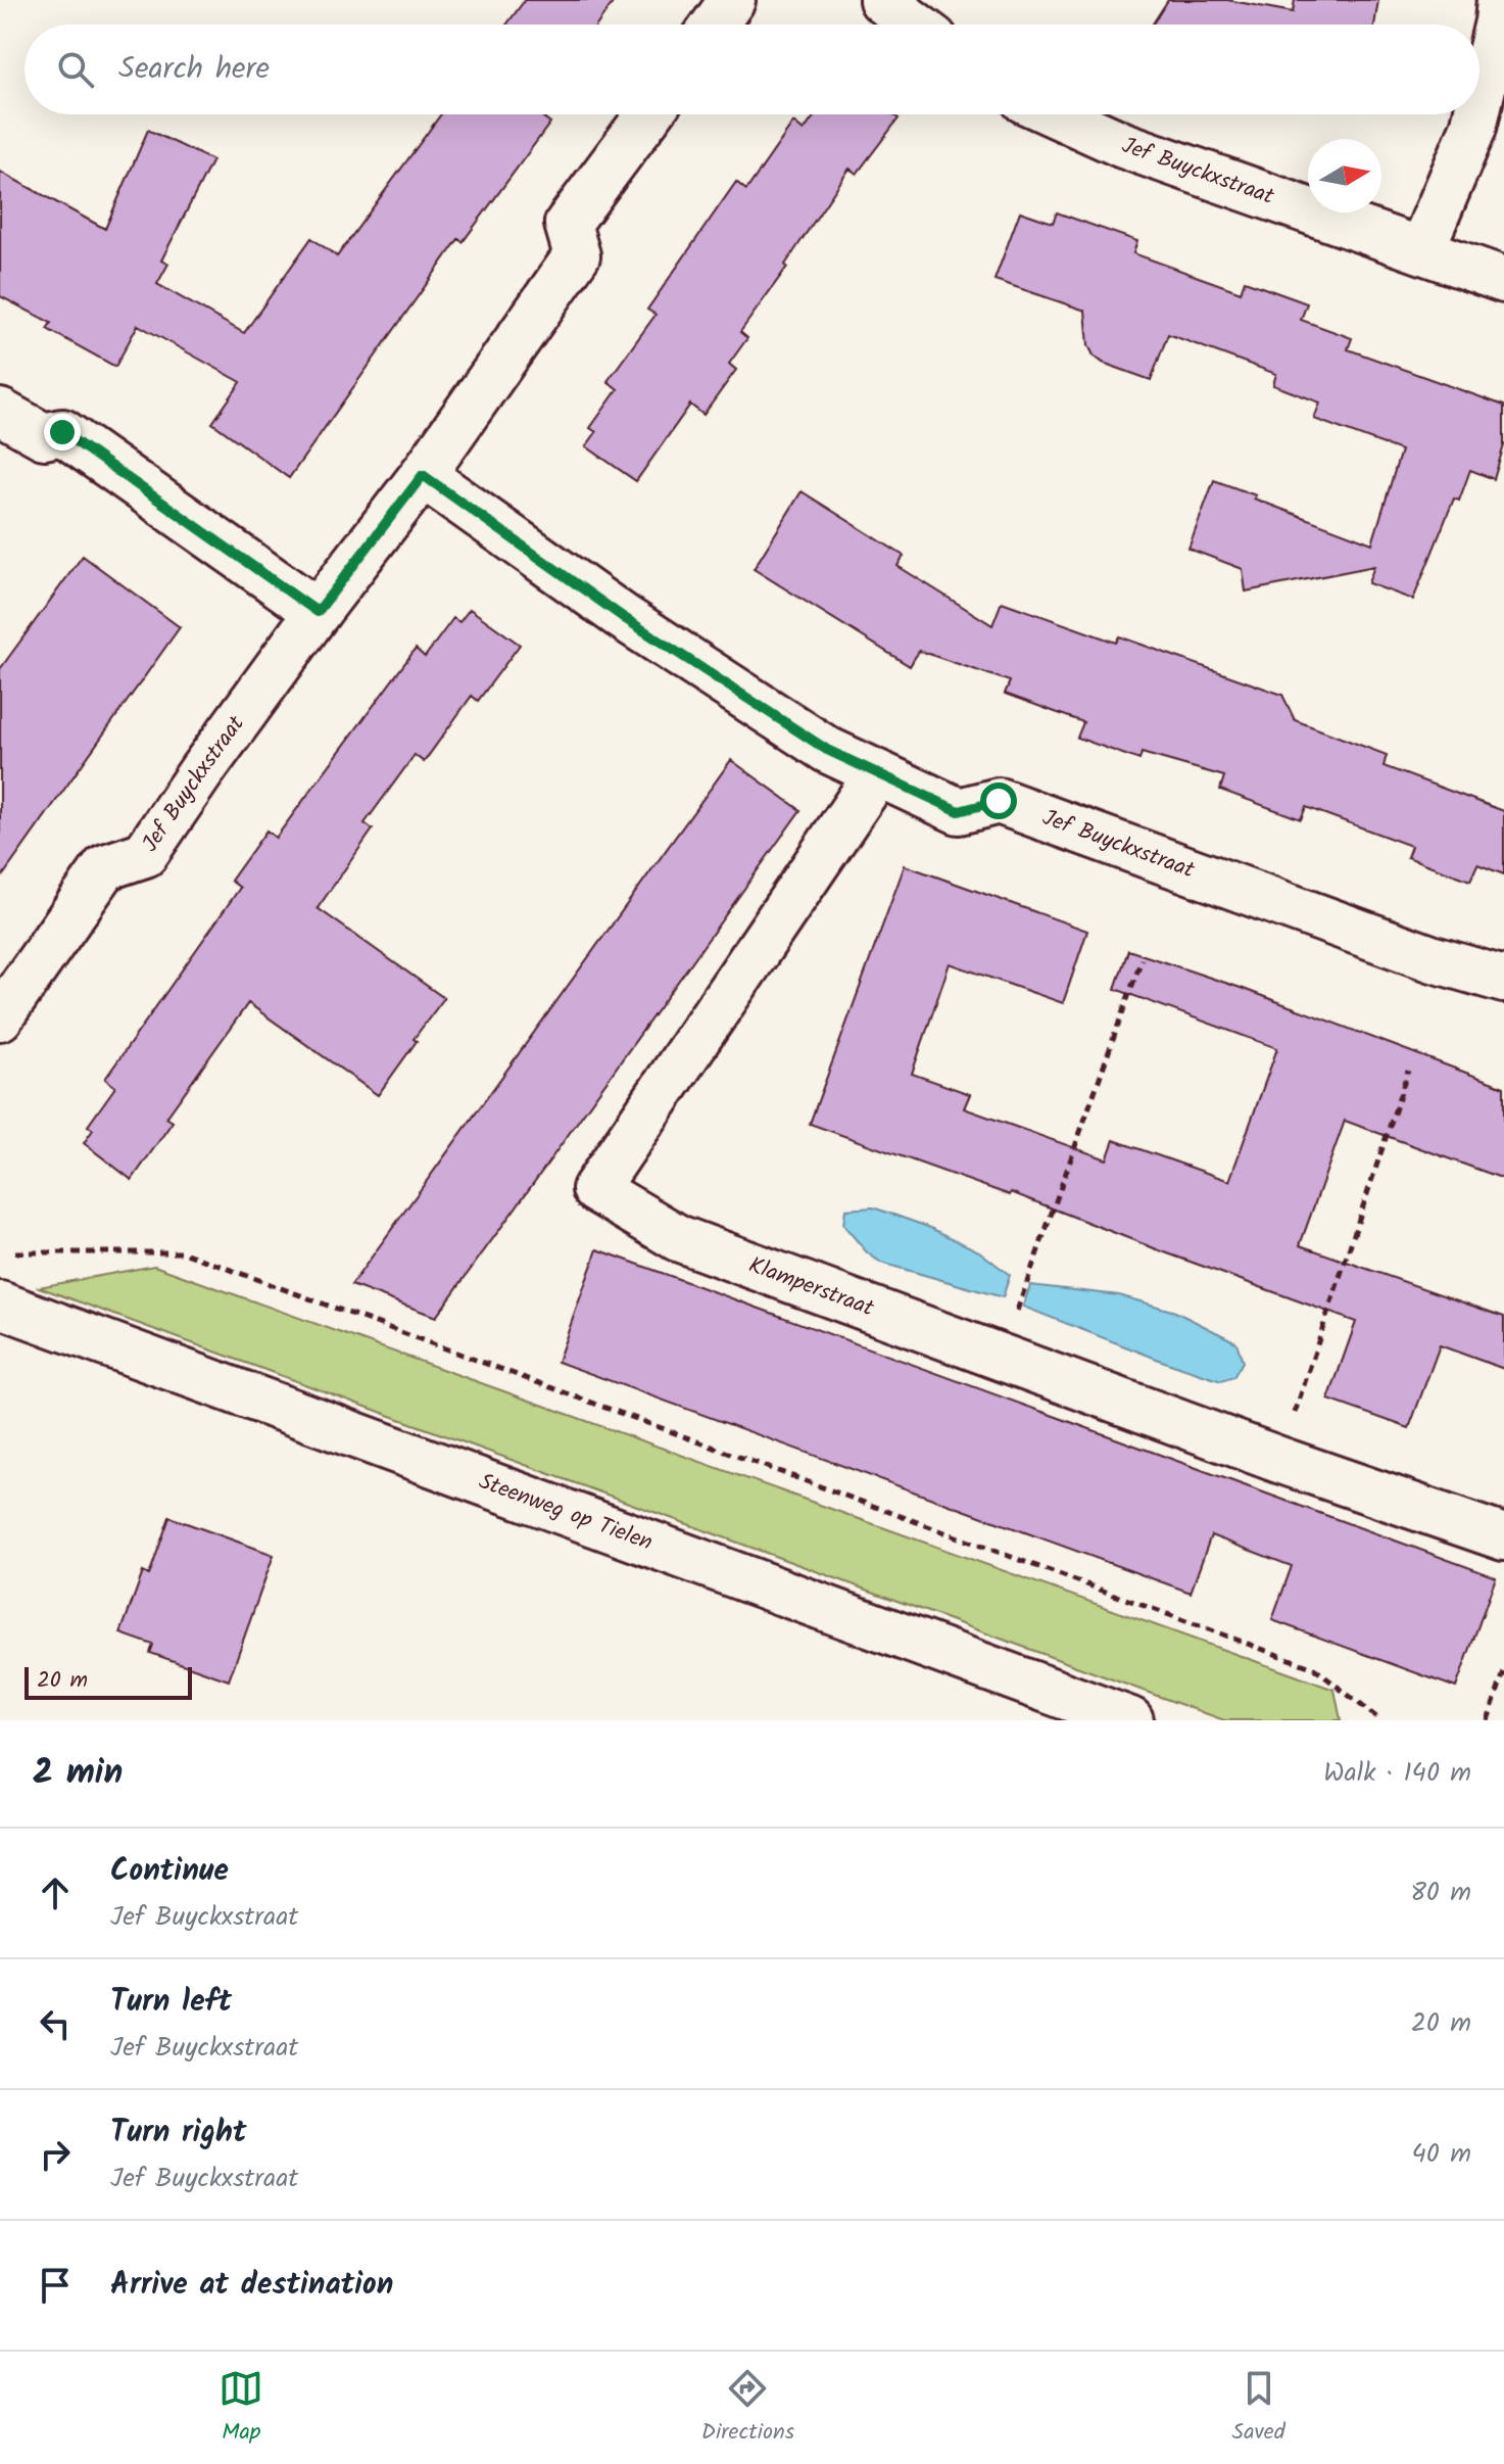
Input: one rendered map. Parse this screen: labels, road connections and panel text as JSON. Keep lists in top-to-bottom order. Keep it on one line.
{"streets":{"street":["Jef Buyckxstraat","Klamperstraat","Steenweg op Tielen"]},"crossings":[["Jef Buyckxstraat","Klamperstraat"]],"scale_bar":"20 m","north":"right","page":{"search":"Search here","scale":"20 m","heading":["2 min","Walk · 140 m"],"list":[["Continue","Jef Buyckxstraat","80 m"],["Turn left","Jef Buyckxstraat","20 m"],["Turn right","Jef Buyckxstraat","40 m"],"Arrive at destination"],"nav":["Map","Directions","Saved"]}}
